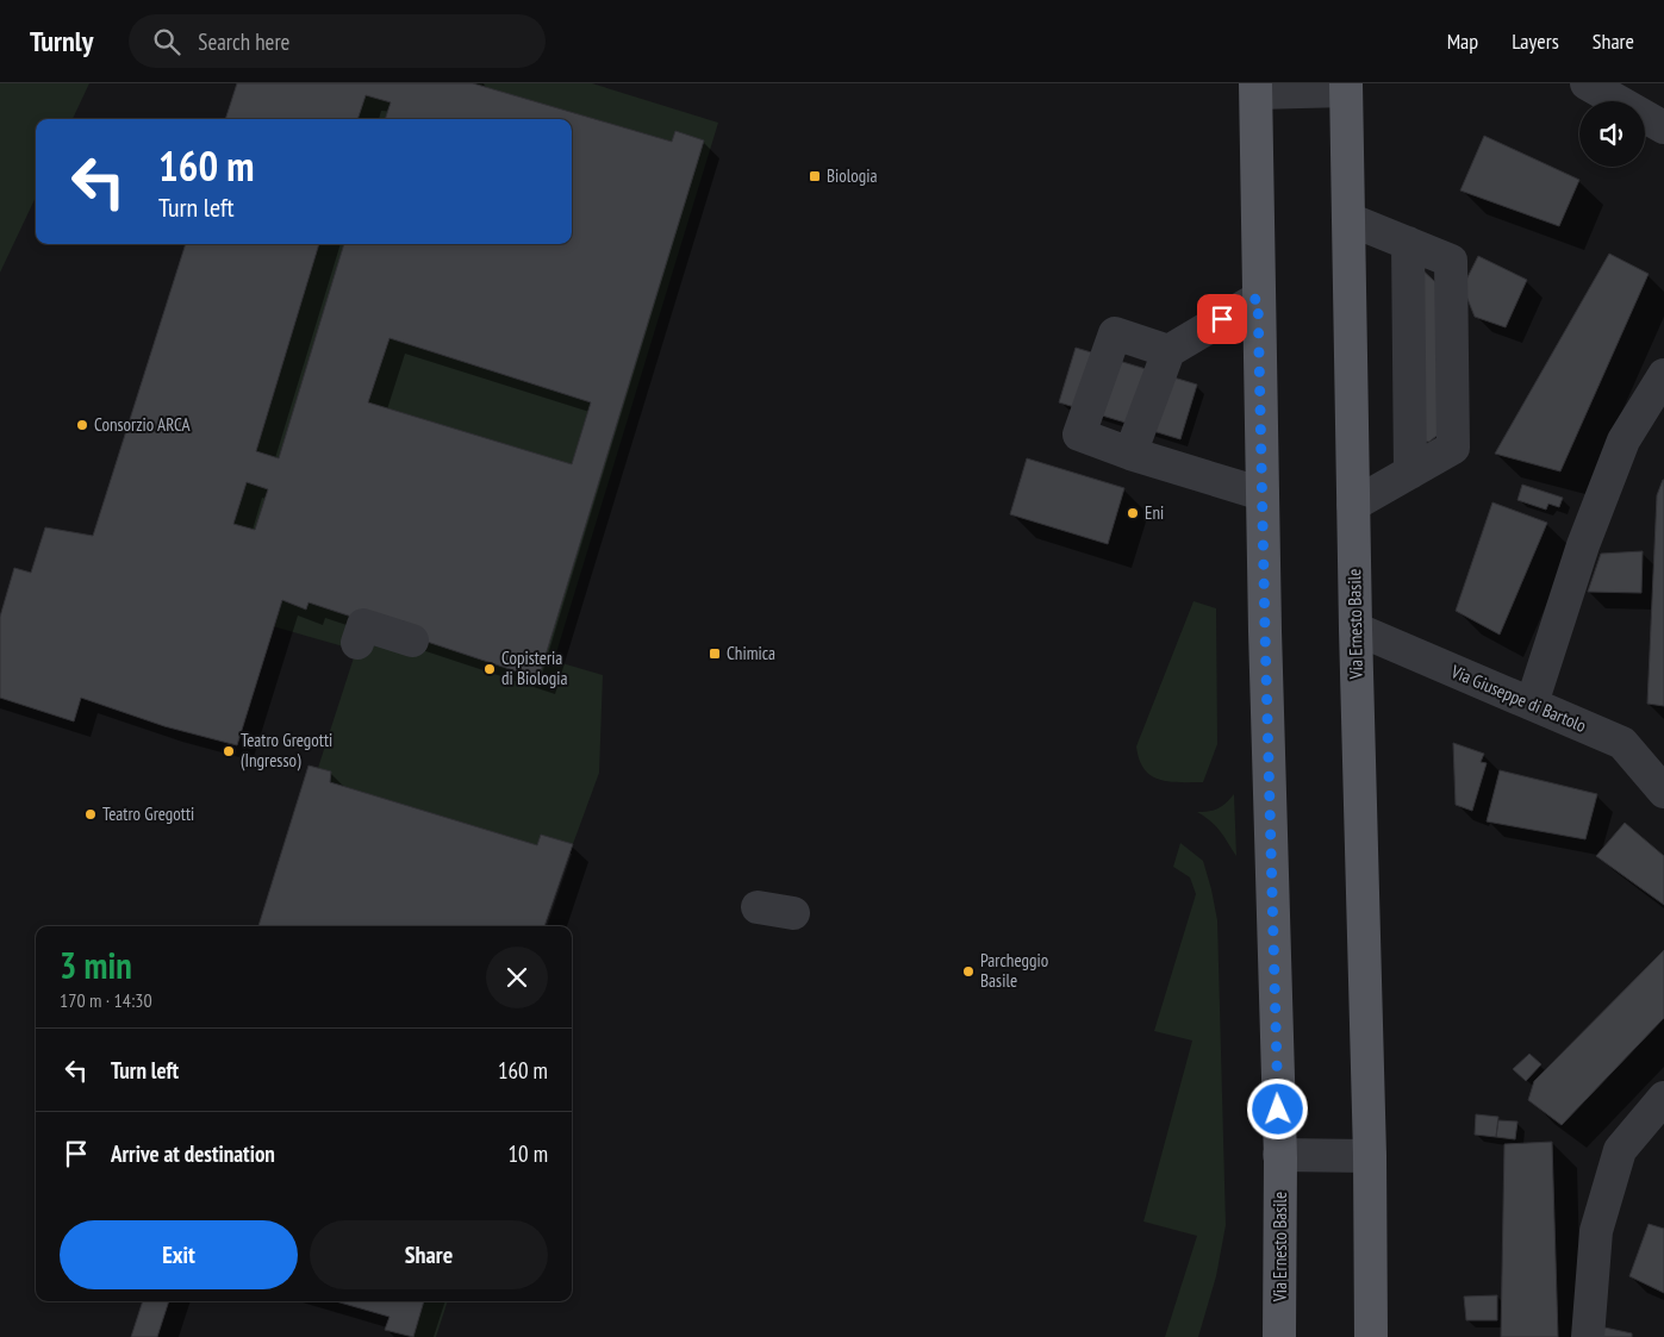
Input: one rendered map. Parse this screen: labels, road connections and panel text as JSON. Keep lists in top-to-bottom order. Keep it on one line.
{"streets":{"main road":["Via Ernesto Basile"],"street":["Via Giuseppe di Bartolo"]},"crossings":[["Via Ernesto Basile","Via Giuseppe di Bartolo"]],"places":{"transit":["Biologia","Chimica"],"other":["Consorzio ARCA","Eni","Copisteria di Biologia","Teatro Gregotti (Ingresso)","Teatro Gregotti","Parcheggio Basile"]},"page":{"header":"Turnly","search":"Search here","nav":["Map","Layers","Share"],"turn":["160 m","Turn left"],"heading":["3 min","170 m · 14:30"],"list":[{"name":"Turn left","value":"160 m"},{"name":"Arrive at destination","value":"10 m"}],"buttons":["Exit","Share"]}}
